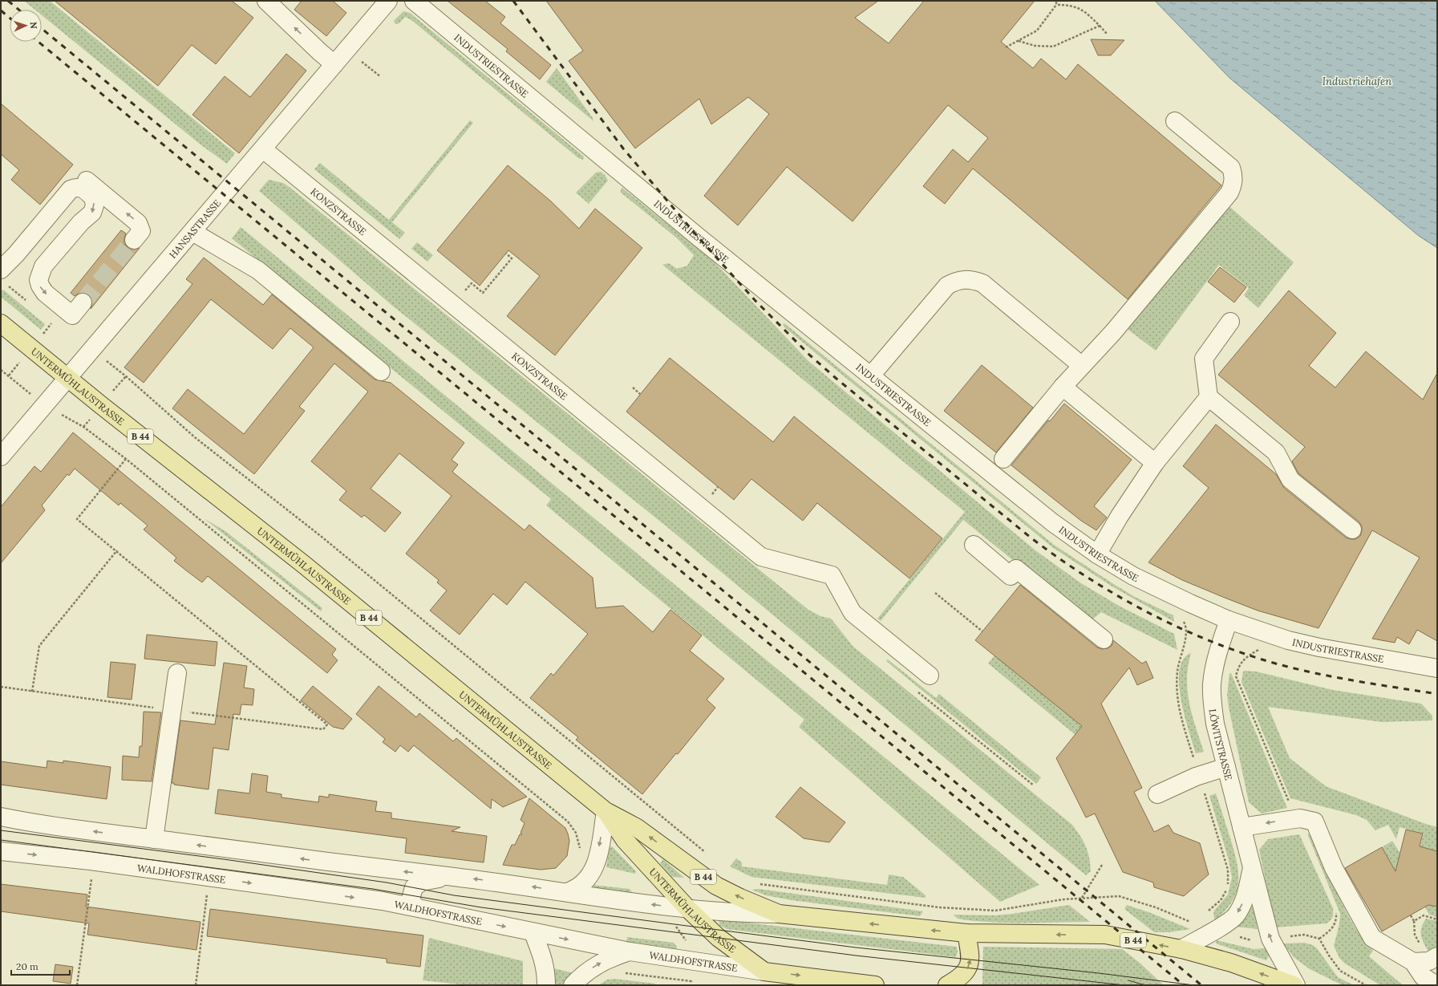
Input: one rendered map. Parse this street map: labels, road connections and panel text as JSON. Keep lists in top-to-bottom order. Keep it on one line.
{"streets":{"main road":["UNTERMÜHLAUSTRASSE","B 44","WALDHOFSTRASSE"],"street":["INDUSTRIESTRASSE","KONZSTRASSE","HANSASTRASSE","LÖWITSTRASSE"]},"crossings":[["INDUSTRIESTRASSE","LÖWITSTRASSE"],["KONZSTRASSE","HANSASTRASSE"],["HANSASTRASSE","UNTERMÜHLAUSTRASSE"],["UNTERMÜHLAUSTRASSE","B 44"],["UNTERMÜHLAUSTRASSE","WALDHOFSTRASSE"],["B 44","LÖWITSTRASSE"]],"water":["Industriehafen"],"scale_bar":"20 m","north":"right"}
